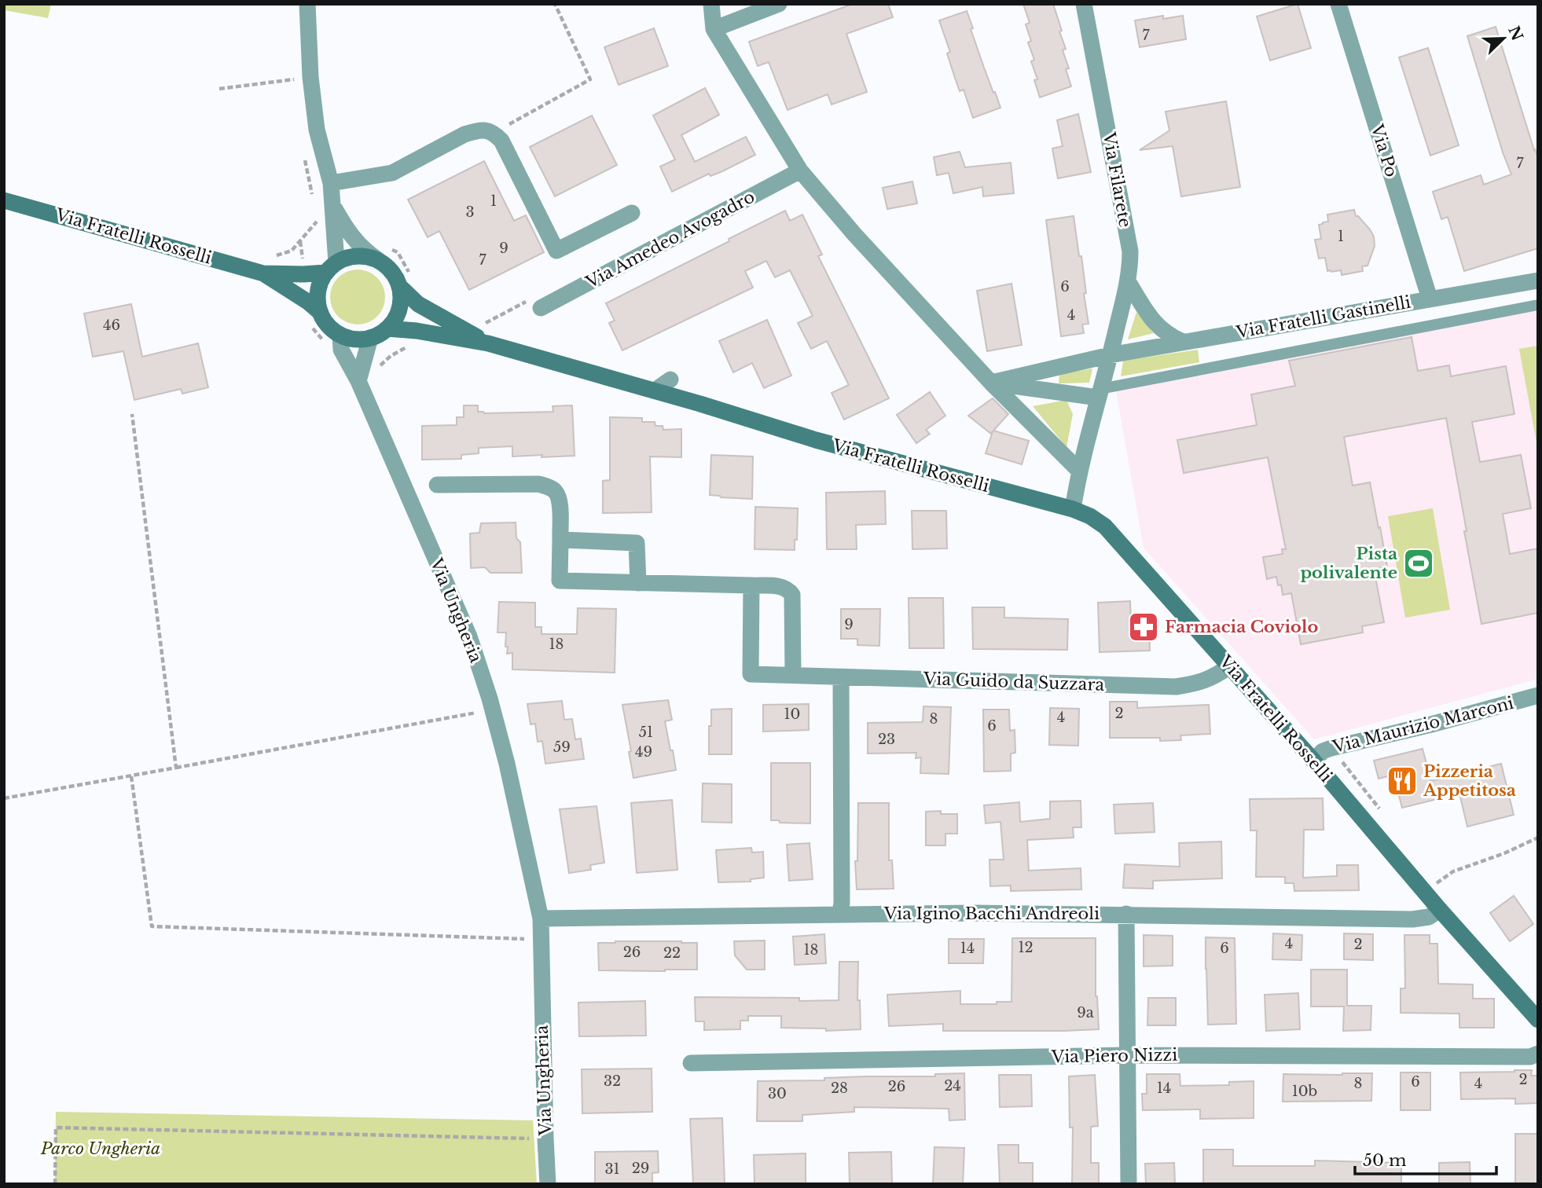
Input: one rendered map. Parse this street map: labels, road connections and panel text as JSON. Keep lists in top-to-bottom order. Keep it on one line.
{"streets":{"street":["Via Po","Via Filarete","Via Fratelli Rosselli","Via Amedeo Avogadro","Via Fratelli Gastinelli","Via Ungheria","Via Guido da Suzzara","Via Maurizio Marconi","Via Igino Bacchi Andreoli","Via Piero Nizzi"]},"crossings":[["Via Po","Via Fratelli Gastinelli"],["Via Filarete","Via Fratelli Gastinelli"],["Via Fratelli Rosselli","Via Ungheria"],["Via Fratelli Rosselli","Via Guido da Suzzara"],["Via Fratelli Rosselli","Via Maurizio Marconi"],["Via Fratelli Rosselli","Via Igino Bacchi Andreoli"],["Via Ungheria","Via Igino Bacchi Andreoli"]],"parks":["Parco Ungheria"],"places":{"sports":["Pista polivalente"],"pharmacy":["Farmacia Coviolo"],"restaurant":["Pizzeria Appetitosa"]},"house_numbers":["7","7","1","3","1","9","7","6","4","46","9","18","2","10","4","8","6","51","23","59","49","4","2","12","14","6","18","26","22","9a","2","32","6","8","4","24","26","28","14","10b","30","29","31"],"scale_bar":"50 m","north":"top right"}
